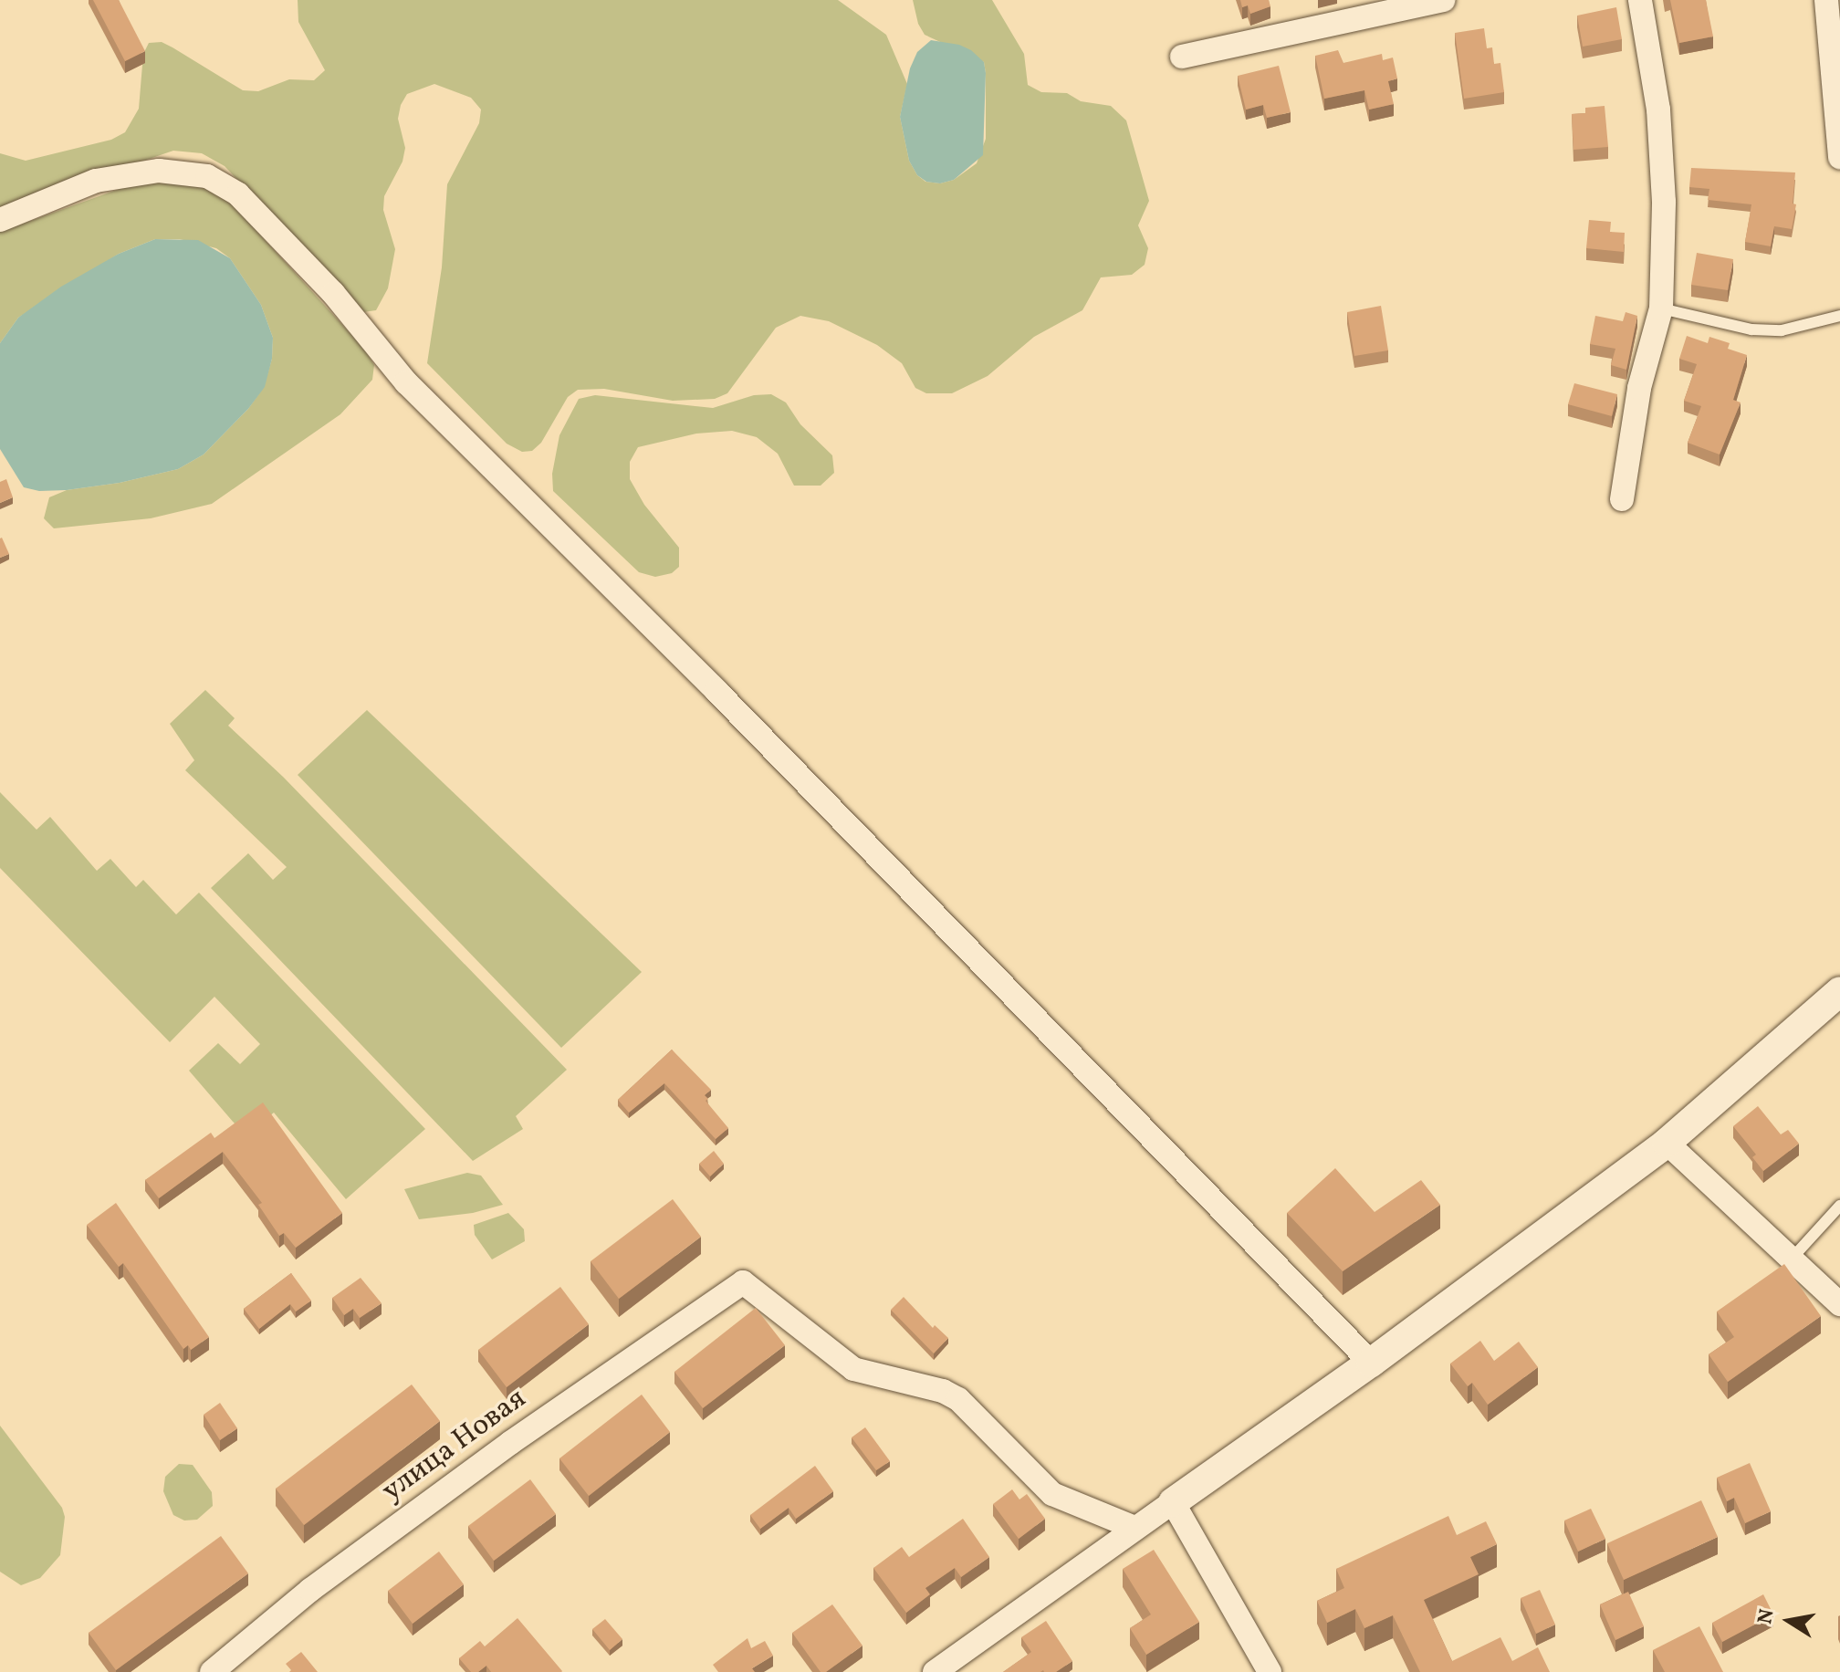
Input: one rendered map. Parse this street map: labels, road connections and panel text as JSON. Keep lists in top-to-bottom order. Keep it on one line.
{"streets":{"street":["улица Новая"]},"north":"left"}
